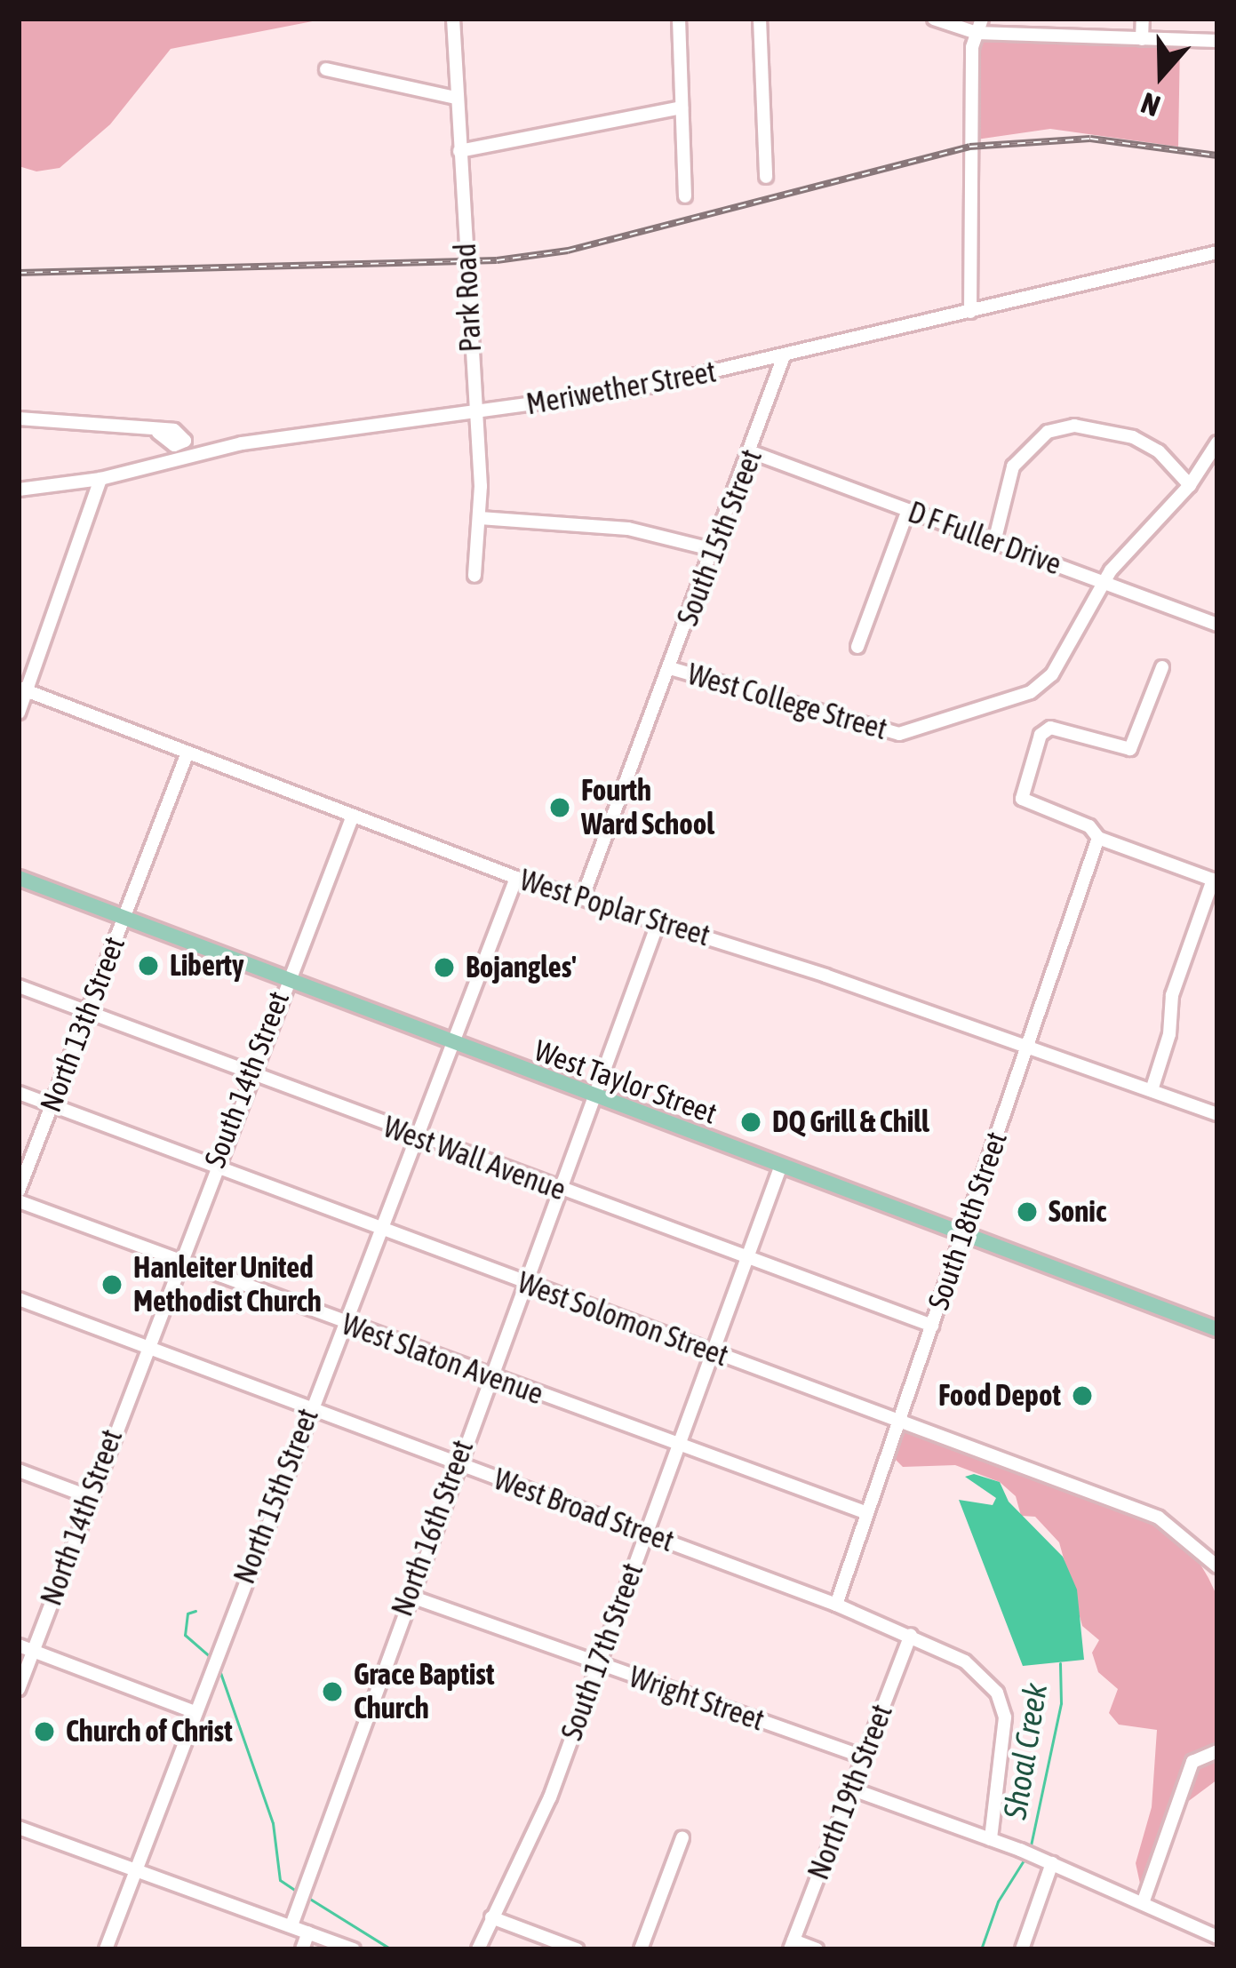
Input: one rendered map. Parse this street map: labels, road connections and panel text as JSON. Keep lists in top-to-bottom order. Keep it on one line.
{"streets":{"main road":["West Taylor Street"],"street":["Park Road","Meriwether Street","South 15th Street","D F Fuller Drive","West College Street","West Poplar Street","North 13th Street","South 14th Street","West Wall Avenue","South 18th Street","West Solomon Street","West Slaton Avenue","North 15th Street","West Broad Street","North 14th Street","North 16th Street","South 17th Street","Wright Street","North 19th Street"]},"crossings":[["Park Road","Meriwether Street"],["Meriwether Street","South 15th Street"],["South 15th Street","D F Fuller Drive"],["South 15th Street","West College Street"],["South 15th Street","West Poplar Street"],["D F Fuller Drive","West College Street"],["West Poplar Street","North 13th Street"],["West Poplar Street","South 14th Street"],["West Poplar Street","South 18th Street"],["West Poplar Street","North 16th Street"],["North 13th Street","West Taylor Street"],["North 13th Street","West Wall Avenue"],["North 13th Street","West Solomon Street"],["South 14th Street","West Taylor Street"],["South 14th Street","West Wall Avenue"],["South 14th Street","West Solomon Street"],["South 14th Street","West Slaton Avenue"],["South 14th Street","West Broad Street"],["South 14th Street","North 14th Street"],["West Taylor Street","South 18th Street"],["West Taylor Street","North 15th Street"],["West Taylor Street","North 16th Street"],["West Taylor Street","South 17th Street"],["West Wall Avenue","South 18th Street"],["West Wall Avenue","North 15th Street"],["West Wall Avenue","North 16th Street"],["West Wall Avenue","South 17th Street"],["South 18th Street","West Solomon Street"],["South 18th Street","West Slaton Avenue"],["South 18th Street","West Broad Street"],["West Solomon Street","North 15th Street"],["West Solomon Street","North 16th Street"],["West Solomon Street","South 17th Street"],["West Slaton Avenue","North 15th Street"],["West Slaton Avenue","North 16th Street"],["West Slaton Avenue","South 17th Street"],["North 15th Street","West Broad Street"],["West Broad Street","North 14th Street"],["West Broad Street","North 16th Street"],["West Broad Street","South 17th Street"],["West Broad Street","North 19th Street"],["North 16th Street","Wright Street"],["South 17th Street","Wright Street"],["Wright Street","North 19th Street"]],"water":["Shoal Creek"],"places":["Fourth Ward School","Liberty","Bojangles'","DQ Grill & Chill","Sonic","Hanleiter United Methodist Church","Food Depot","Grace Baptist Church","Church of Christ"],"north":"bottom"}
